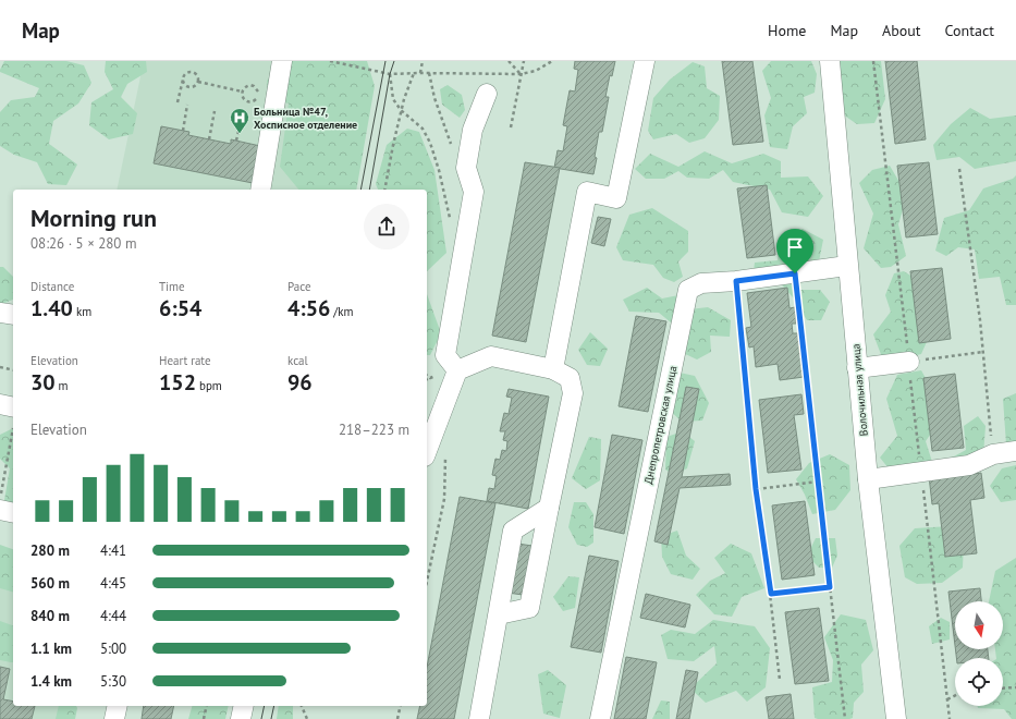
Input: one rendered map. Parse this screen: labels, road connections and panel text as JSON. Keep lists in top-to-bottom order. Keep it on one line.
{"streets":{"street":["Волочильная улица","Днепропетровская улица"]},"crossings":[["Волочильная улица","Днепропетровская улица"]],"places":{"hospital":["Больница №47, Хосписное отделение"]},"north":"bottom","page":{"header":"Map","nav":["Home","Map","About","Contact"],"heading":["Morning run","08:26 · 5 × 280 m"],"stats":[["Distance","1.40 km"],["Time","6:54"],["Pace","4:56 /km"],["Elevation","30 m"],["Heart rate","152 bpm"],["kcal","96"]],"chart":["Elevation","218–223 m"],"list":[{"name":"280 m","note":"4:41"},{"name":"560 m","note":"4:45"},{"name":"840 m","note":"4:44"},{"name":"1.1 km","note":"5:00"},{"name":"1.4 km","note":"5:30"}]}}
